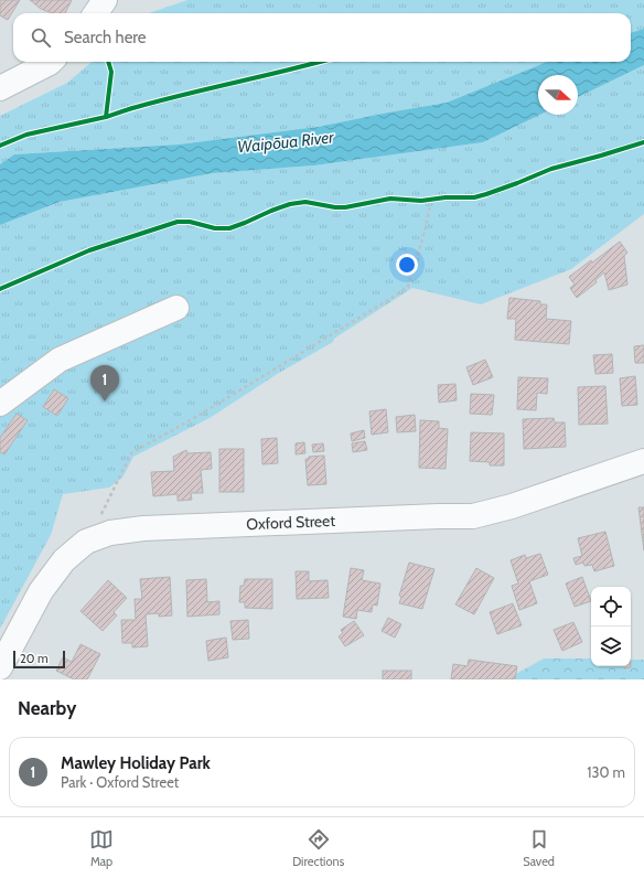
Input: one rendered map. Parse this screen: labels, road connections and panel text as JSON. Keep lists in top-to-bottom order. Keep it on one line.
{"streets":{"street":["Oxford Street"]},"water":["Waipōua River"],"scale_bar":"20 m","north":"right","page":{"search":"Search here","pins":"1","scale":"20 m","heading":"Nearby","list":[{"mark":"1","name":"Mawley Holiday Park","note":"Park · Oxford Street","value":"130 m"}],"nav":["Map","Directions","Saved"]}}
